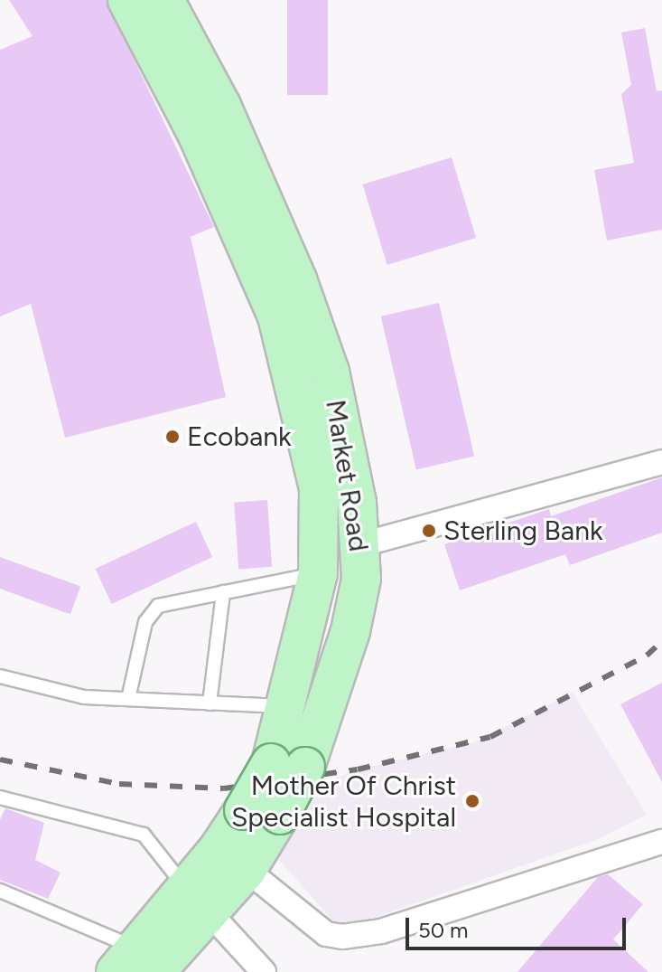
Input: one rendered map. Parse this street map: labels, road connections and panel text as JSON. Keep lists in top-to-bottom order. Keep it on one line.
{"streets":{"main road":["Market Road"]},"places":["Ecobank","Sterling Bank","Mother Of Christ Specialist Hospital"],"scale_bar":"50 m"}
